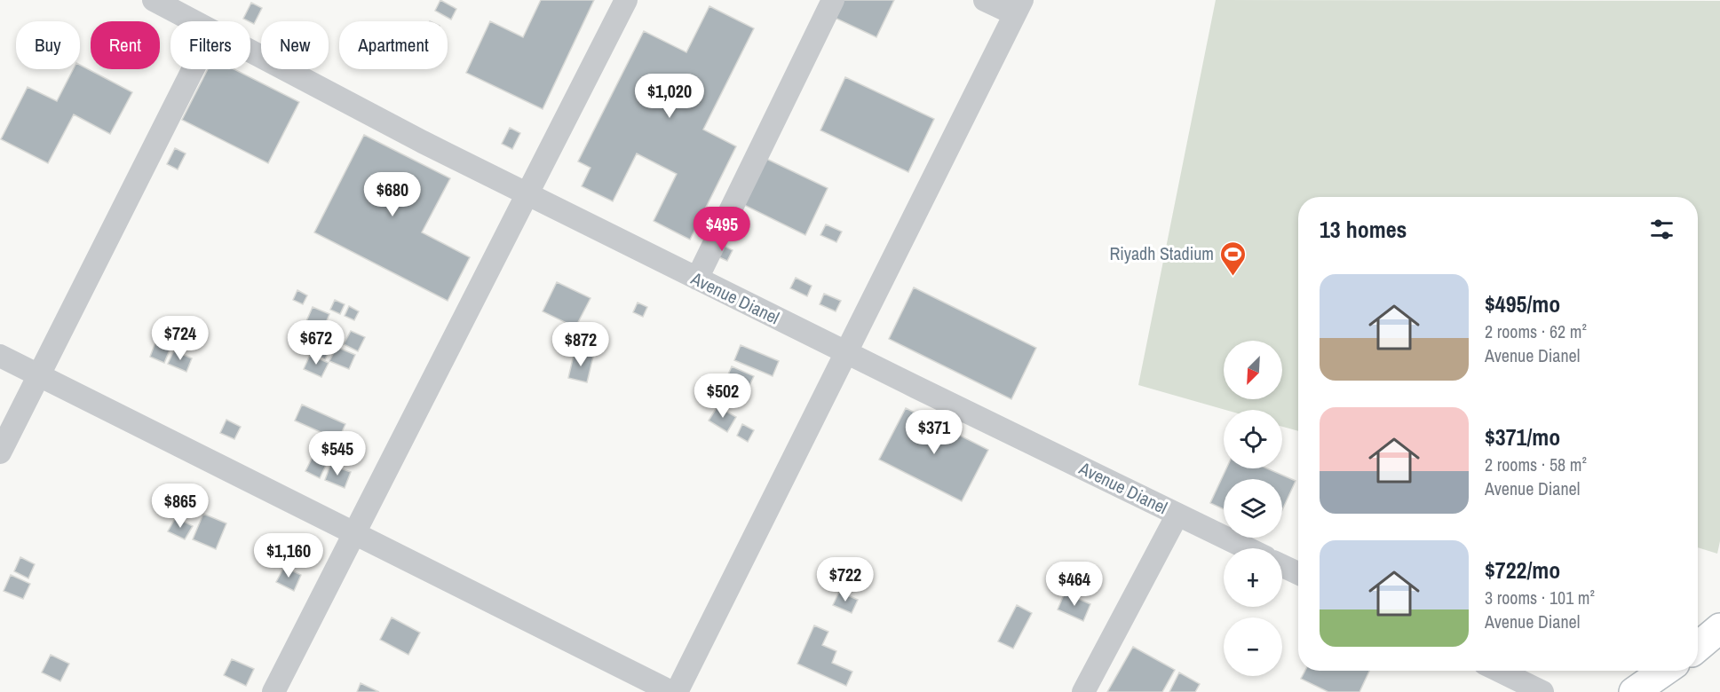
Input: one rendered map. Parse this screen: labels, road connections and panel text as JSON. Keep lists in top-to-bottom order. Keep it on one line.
{"streets":{"street":["Avenue Dianel"]},"places":{"sports":["Riyadh Stadium"]},"north":"bottom left","page":{"chip":["Buy","Rent","Filters","New","Apartment"],"price":["$1,020","$680","$495","$724","$672","$872","$502","$371","$545","$865","$1,160","$722","$464"],"heading":"13 homes","list":[{"name":"$495/mo","note":"2 rooms · 62 m² · Avenue Dianel"},{"name":"$371/mo","note":"2 rooms · 58 m² · Avenue Dianel"},{"name":"$722/mo","note":"3 rooms · 101 m² · Avenue Dianel"}],"map_buttons":["+","−"]}}
